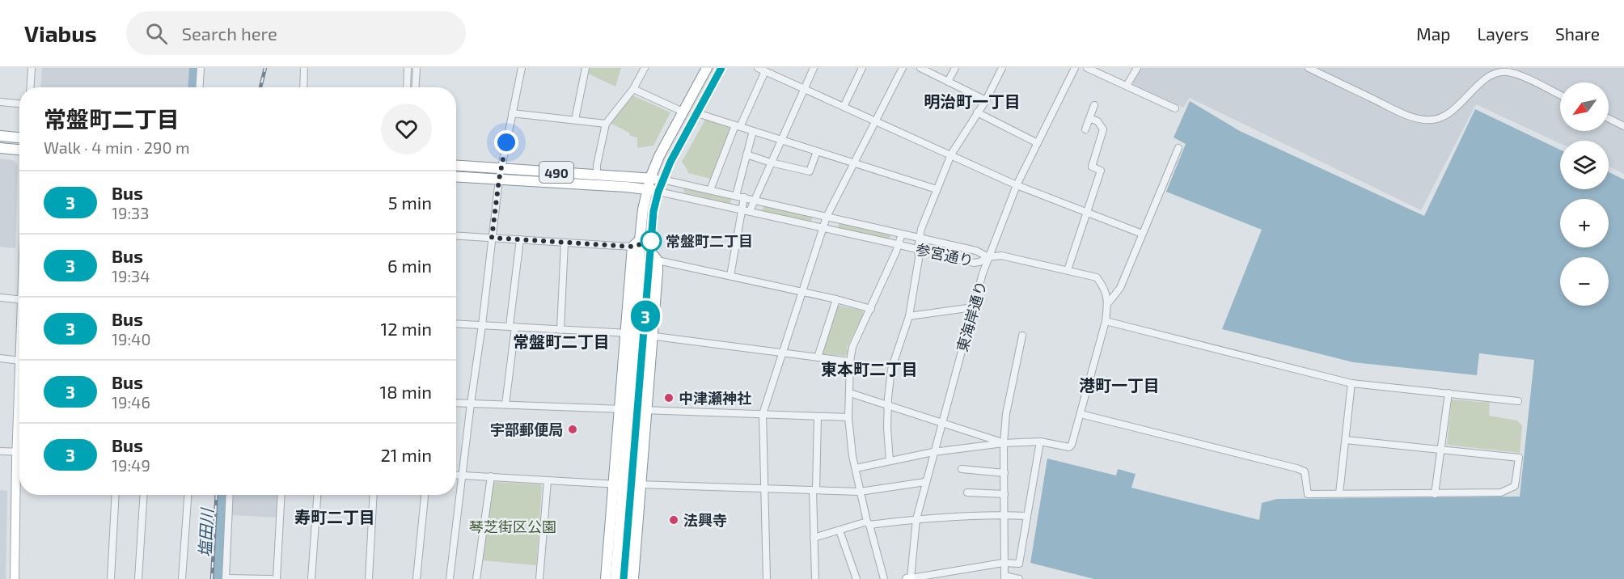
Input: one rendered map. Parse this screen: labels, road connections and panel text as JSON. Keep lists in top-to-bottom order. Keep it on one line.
{"streets":{"highway":["490"],"street":["参宮通り","東海岸通り"]},"crossings":[["490","参宮通り"],["参宮通り","東海岸通り"]],"districts":["明治町一丁目","常盤町二丁目","東本町二丁目","港町一丁目","寿町二丁目"],"water":["塩田川"],"parks":["琴芝街区公園"],"places":["常盤町二丁目","中津瀬神社","宇部郵便局","法興寺"],"lines":["bus line 3"],"north":"bottom left","page":{"header":"Viabus","search":"Search here","nav":["Map","Layers","Share"],"on_map":"3","map_buttons":["+","−"],"heading":["常盤町二丁目","Walk · 4 min · 290 m"],"list":[{"mark":"3","name":"Bus","note":"19:33","value":"5 min"},{"mark":"3","name":"Bus","note":"19:34","value":"6 min"},{"mark":"3","name":"Bus","note":"19:40","value":"12 min"},{"mark":"3","name":"Bus","note":"19:46","value":"18 min"},{"mark":"3","name":"Bus","note":"19:49","value":"21 min"}]}}
